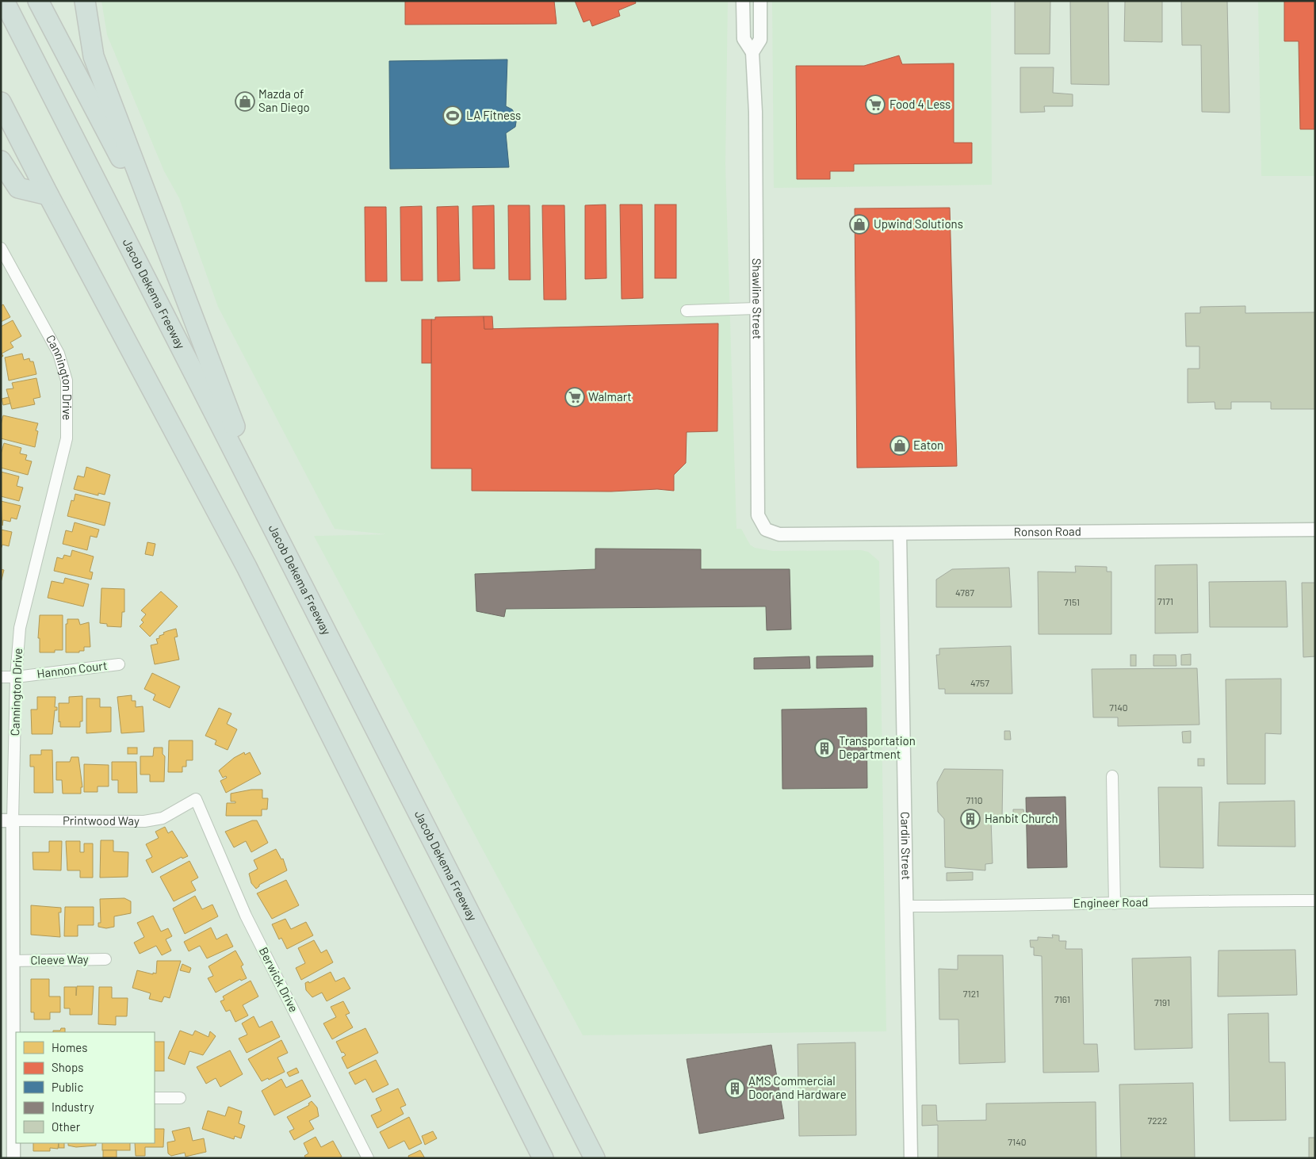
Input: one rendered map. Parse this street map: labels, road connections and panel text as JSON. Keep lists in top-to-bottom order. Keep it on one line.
{"streets":{"highway":["Jacob Dekema Freeway"],"street":["Shawline Street","Cannington Drive","Ronson Road","Hannon Court","Printwood Way","Cardin Street","Engineer Road","Cleeve Way","Berwick Drive"]},"crossings":[["Shawline Street","Ronson Road"],["Cannington Drive","Hannon Court"],["Cannington Drive","Printwood Way"],["Cannington Drive","Cleeve Way"],["Ronson Road","Cardin Street"],["Printwood Way","Berwick Drive"],["Cardin Street","Engineer Road"]],"places":{"shop":["Mazda of San Diego","Upwind Solutions","Eaton"],"supermarket":["Food 4 Less","Walmart"],"sports":["LA Fitness"],"building":["Transportation Department","Hanbit Church","AMS Commercial Door and Hardware"]},"house_numbers":["4787","7171","7151","4757","7140","7110","7121","7161","7191","7222","7140"],"legend":["Homes","Shops","Public","Industry","Other"]}
